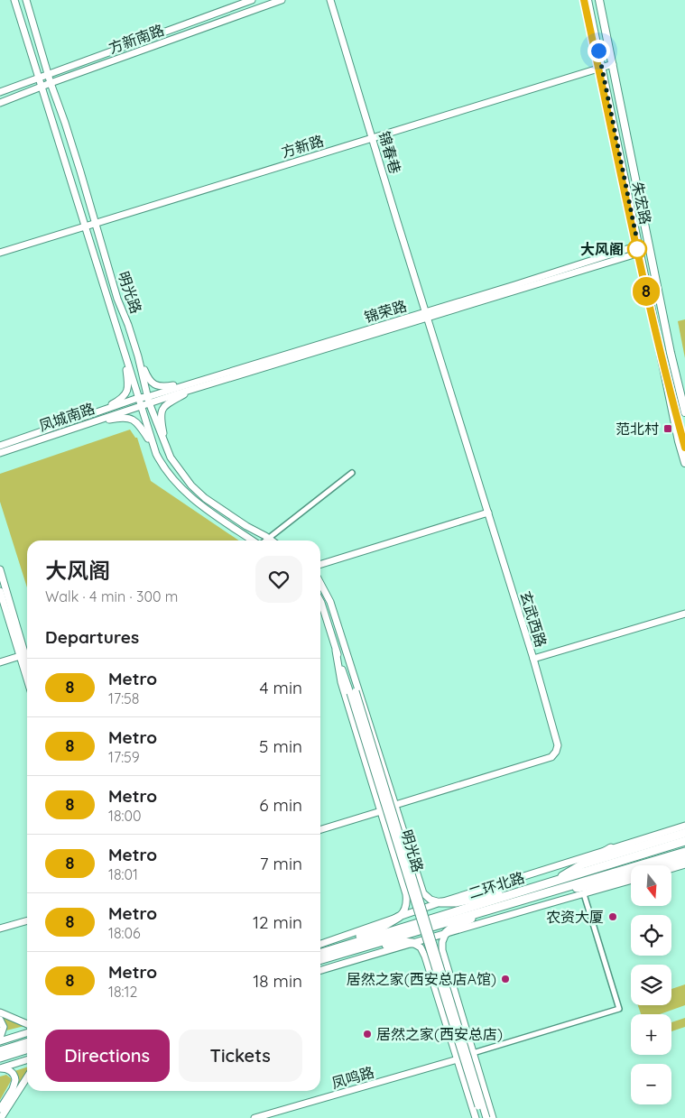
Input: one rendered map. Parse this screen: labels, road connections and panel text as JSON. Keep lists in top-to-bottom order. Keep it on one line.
{"streets":{"highway":["二环北路"],"main road":["方新南路","方新路","锦春巷","朱宏路","明光路","锦荣路","凤城南路","玄武西路","凤鸣路"]},"crossings":[["方新南路","明光路"],["方新路","锦春巷"],["方新路","朱宏路"],["方新路","明光路"],["锦春巷","锦荣路"],["锦春巷","玄武西路"],["朱宏路","锦荣路"],["明光路","锦荣路"],["明光路","凤城南路"],["锦荣路","凤城南路"],["锦荣路","玄武西路"]],"places":{"other":["大风阁","农资大厦","居然之家(西安总店A馆)","居然之家(西安总店)"],"transit":["范北村"]},"lines":["metro line 8"],"north":"bottom","page":{"on_map":"8","heading":[["大风阁","Walk · 4 min · 300 m"],"Departures"],"list":[{"mark":"8","name":"Metro","note":"17:58","value":"4 min"},{"mark":"8","name":"Metro","note":"17:59","value":"5 min"},{"mark":"8","name":"Metro","note":"18:00","value":"6 min"},{"mark":"8","name":"Metro","note":"18:01","value":"7 min"},{"mark":"8","name":"Metro","note":"18:06","value":"12 min"},{"mark":"8","name":"Metro","note":"18:12","value":"18 min"}],"map_buttons":["+","−"],"buttons":["Directions","Tickets"]}}
